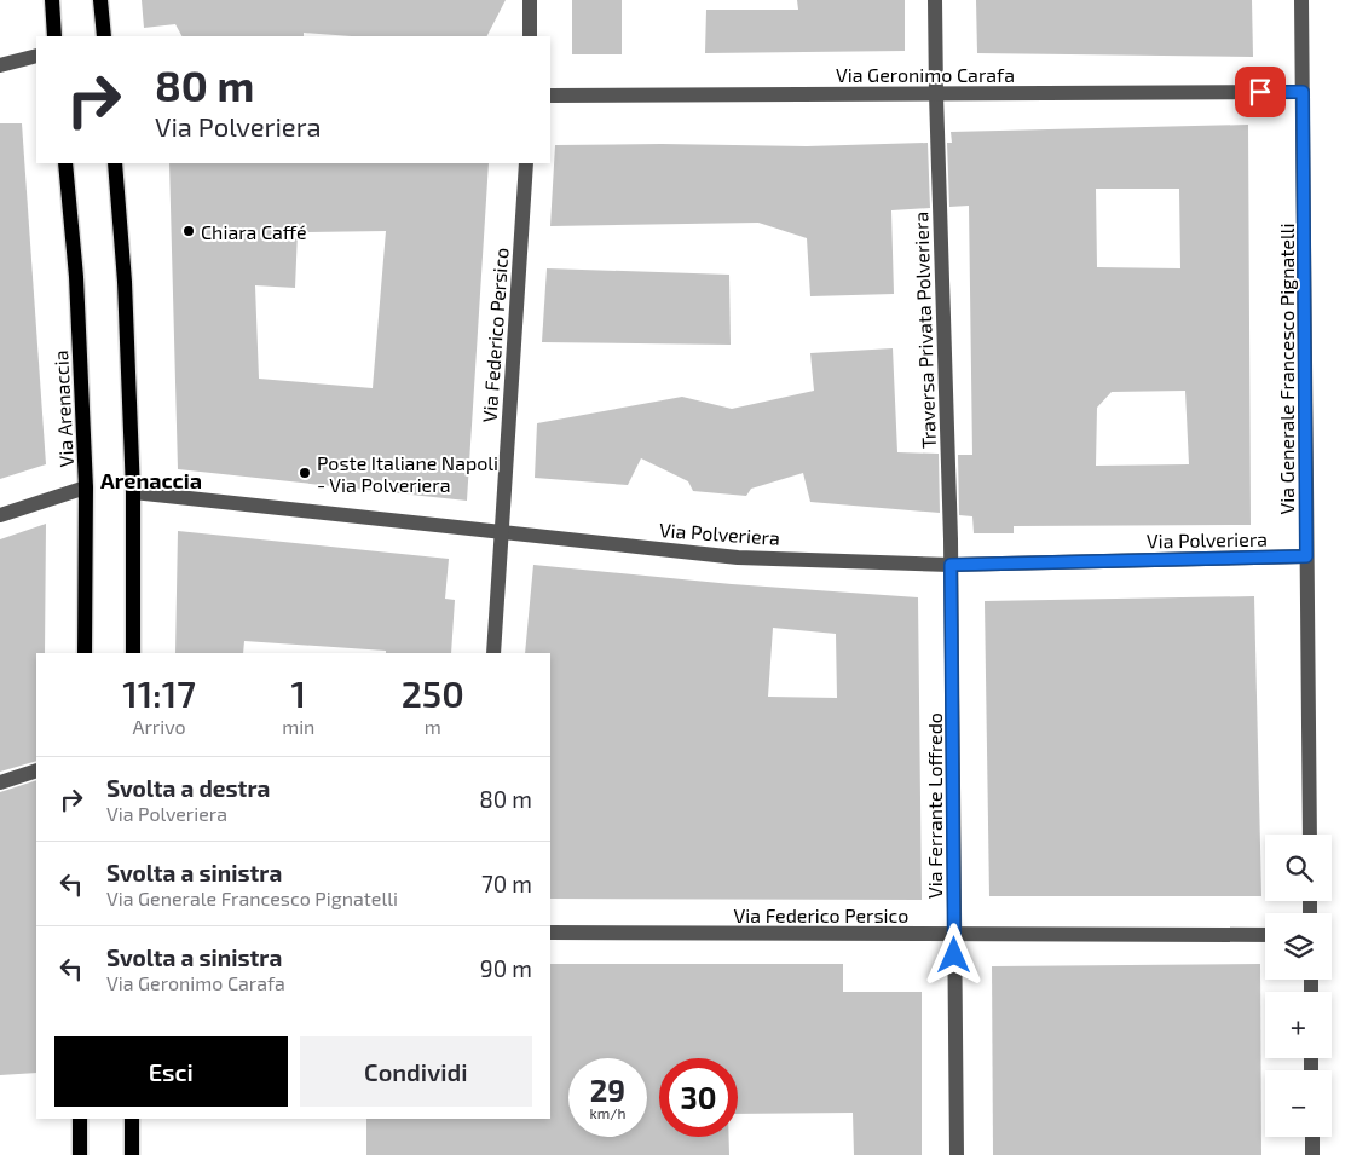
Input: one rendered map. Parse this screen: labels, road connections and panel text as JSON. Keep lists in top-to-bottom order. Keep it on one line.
{"streets":{"main road":["Via Arenaccia"],"street":["Via Geronimo Carafa","Traversa Privata Polveriera","Via Federico Persico","Via Generale Francesco Pignatelli","Via Polveriera","Via Ferrante Loffredo"]},"crossings":[["Via Geronimo Carafa","Traversa Privata Polveriera"],["Via Geronimo Carafa","Via Generale Francesco Pignatelli"],["Traversa Privata Polveriera","Via Polveriera"],["Traversa Privata Polveriera","Via Ferrante Loffredo"],["Via Federico Persico","Via Polveriera"],["Via Federico Persico","Via Ferrante Loffredo"],["Via Generale Francesco Pignatelli","Via Polveriera"],["Via Polveriera","Via Ferrante Loffredo"]],"districts":["Arenaccia"],"places":["Chiara Caffé","Poste Italiane Napoli - Via Polveriera"],"page":{"turn":["80 m","Via Polveriera"],"eta":["11:17","Arrivo","1","min","250","m"],"list":[{"name":"Svolta a destra","note":"Via Polveriera","value":"80 m"},{"name":"Svolta a sinistra","note":"Via Generale Francesco Pignatelli","value":"70 m"},{"name":"Svolta a sinistra","note":"Via Geronimo Carafa","value":"90 m"}],"map_buttons":["+","−"],"buttons":["Esci","Condividi"],"speed":"29 km/h","limit":"30"}}
